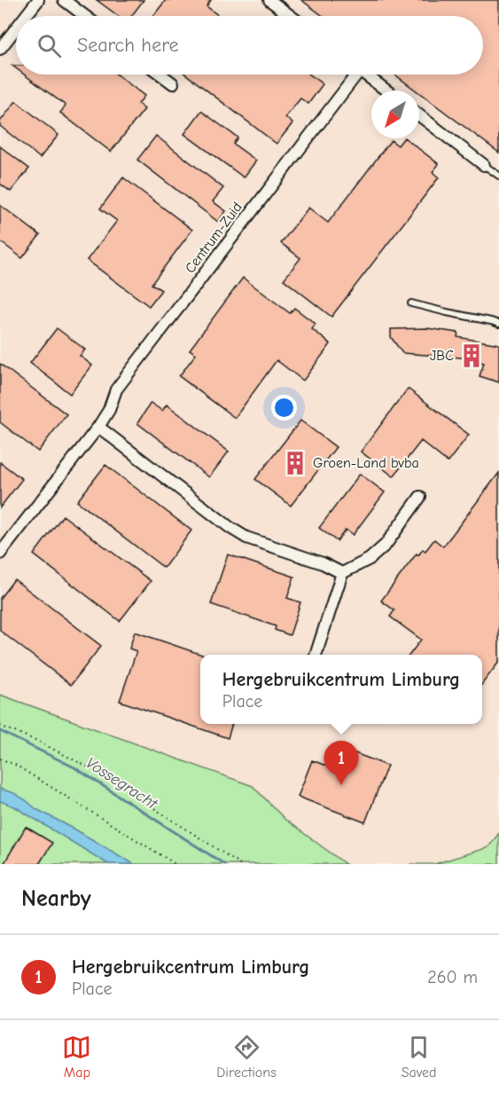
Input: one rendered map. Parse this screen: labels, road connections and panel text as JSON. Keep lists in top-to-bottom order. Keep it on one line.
{"streets":{"street":["Centrum-Zuid"]},"water":["Vossegracht"],"places":{"building":["JBC","Groen-Land bvba"]},"north":"bottom left","page":{"search":"Search here","popup":["Hergebruikcentrum Limburg","Place"],"pins":"1","heading":"Nearby","list":[{"mark":"1","name":"Hergebruikcentrum Limburg","note":"Place","value":"260 m"}],"nav":["Map","Directions","Saved"]}}
